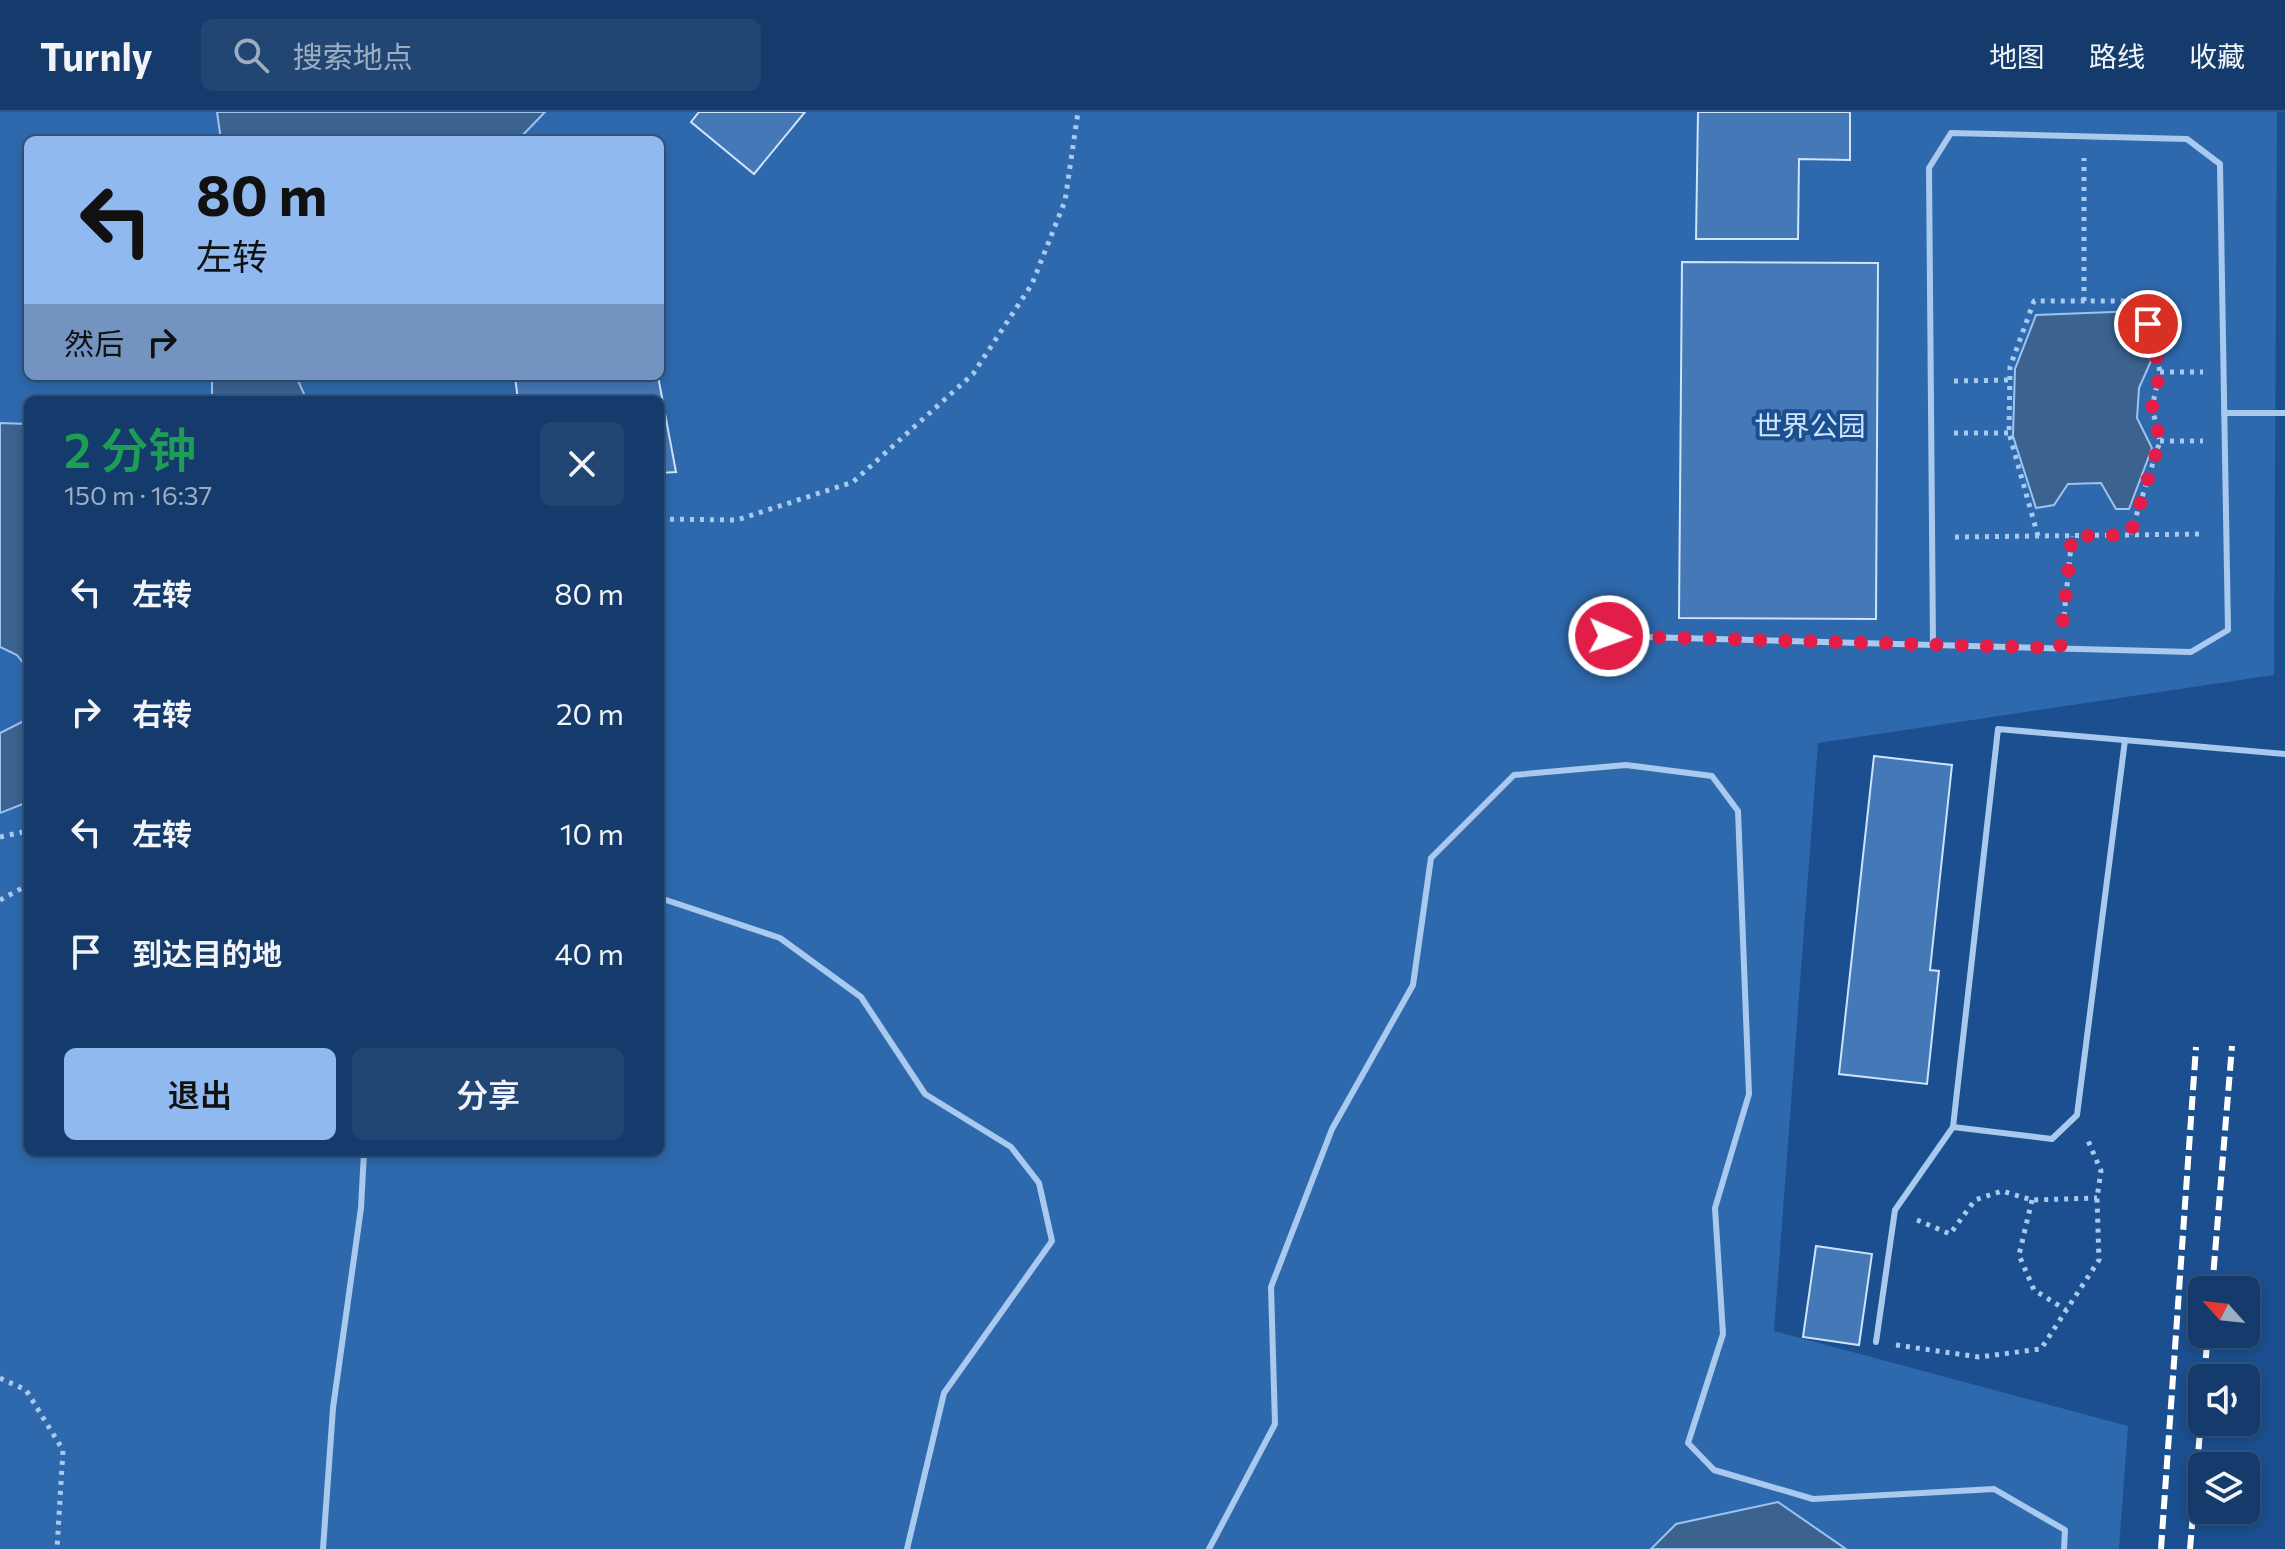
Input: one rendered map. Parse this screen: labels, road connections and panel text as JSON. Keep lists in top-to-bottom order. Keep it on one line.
{"parks":["世界公园"],"north":"top left","page":{"header":"Turnly","search":"搜索地点","nav":["地图","路线","收藏"],"turn":["80 m","左转"],"then":"然后","heading":["2 分钟","150 m · 16:37"],"list":[{"name":"左转","value":"80 m"},{"name":"右转","value":"20 m"},{"name":"左转","value":"10 m"},{"name":"到达目的地","value":"40 m"}],"buttons":["退出","分享"]}}
